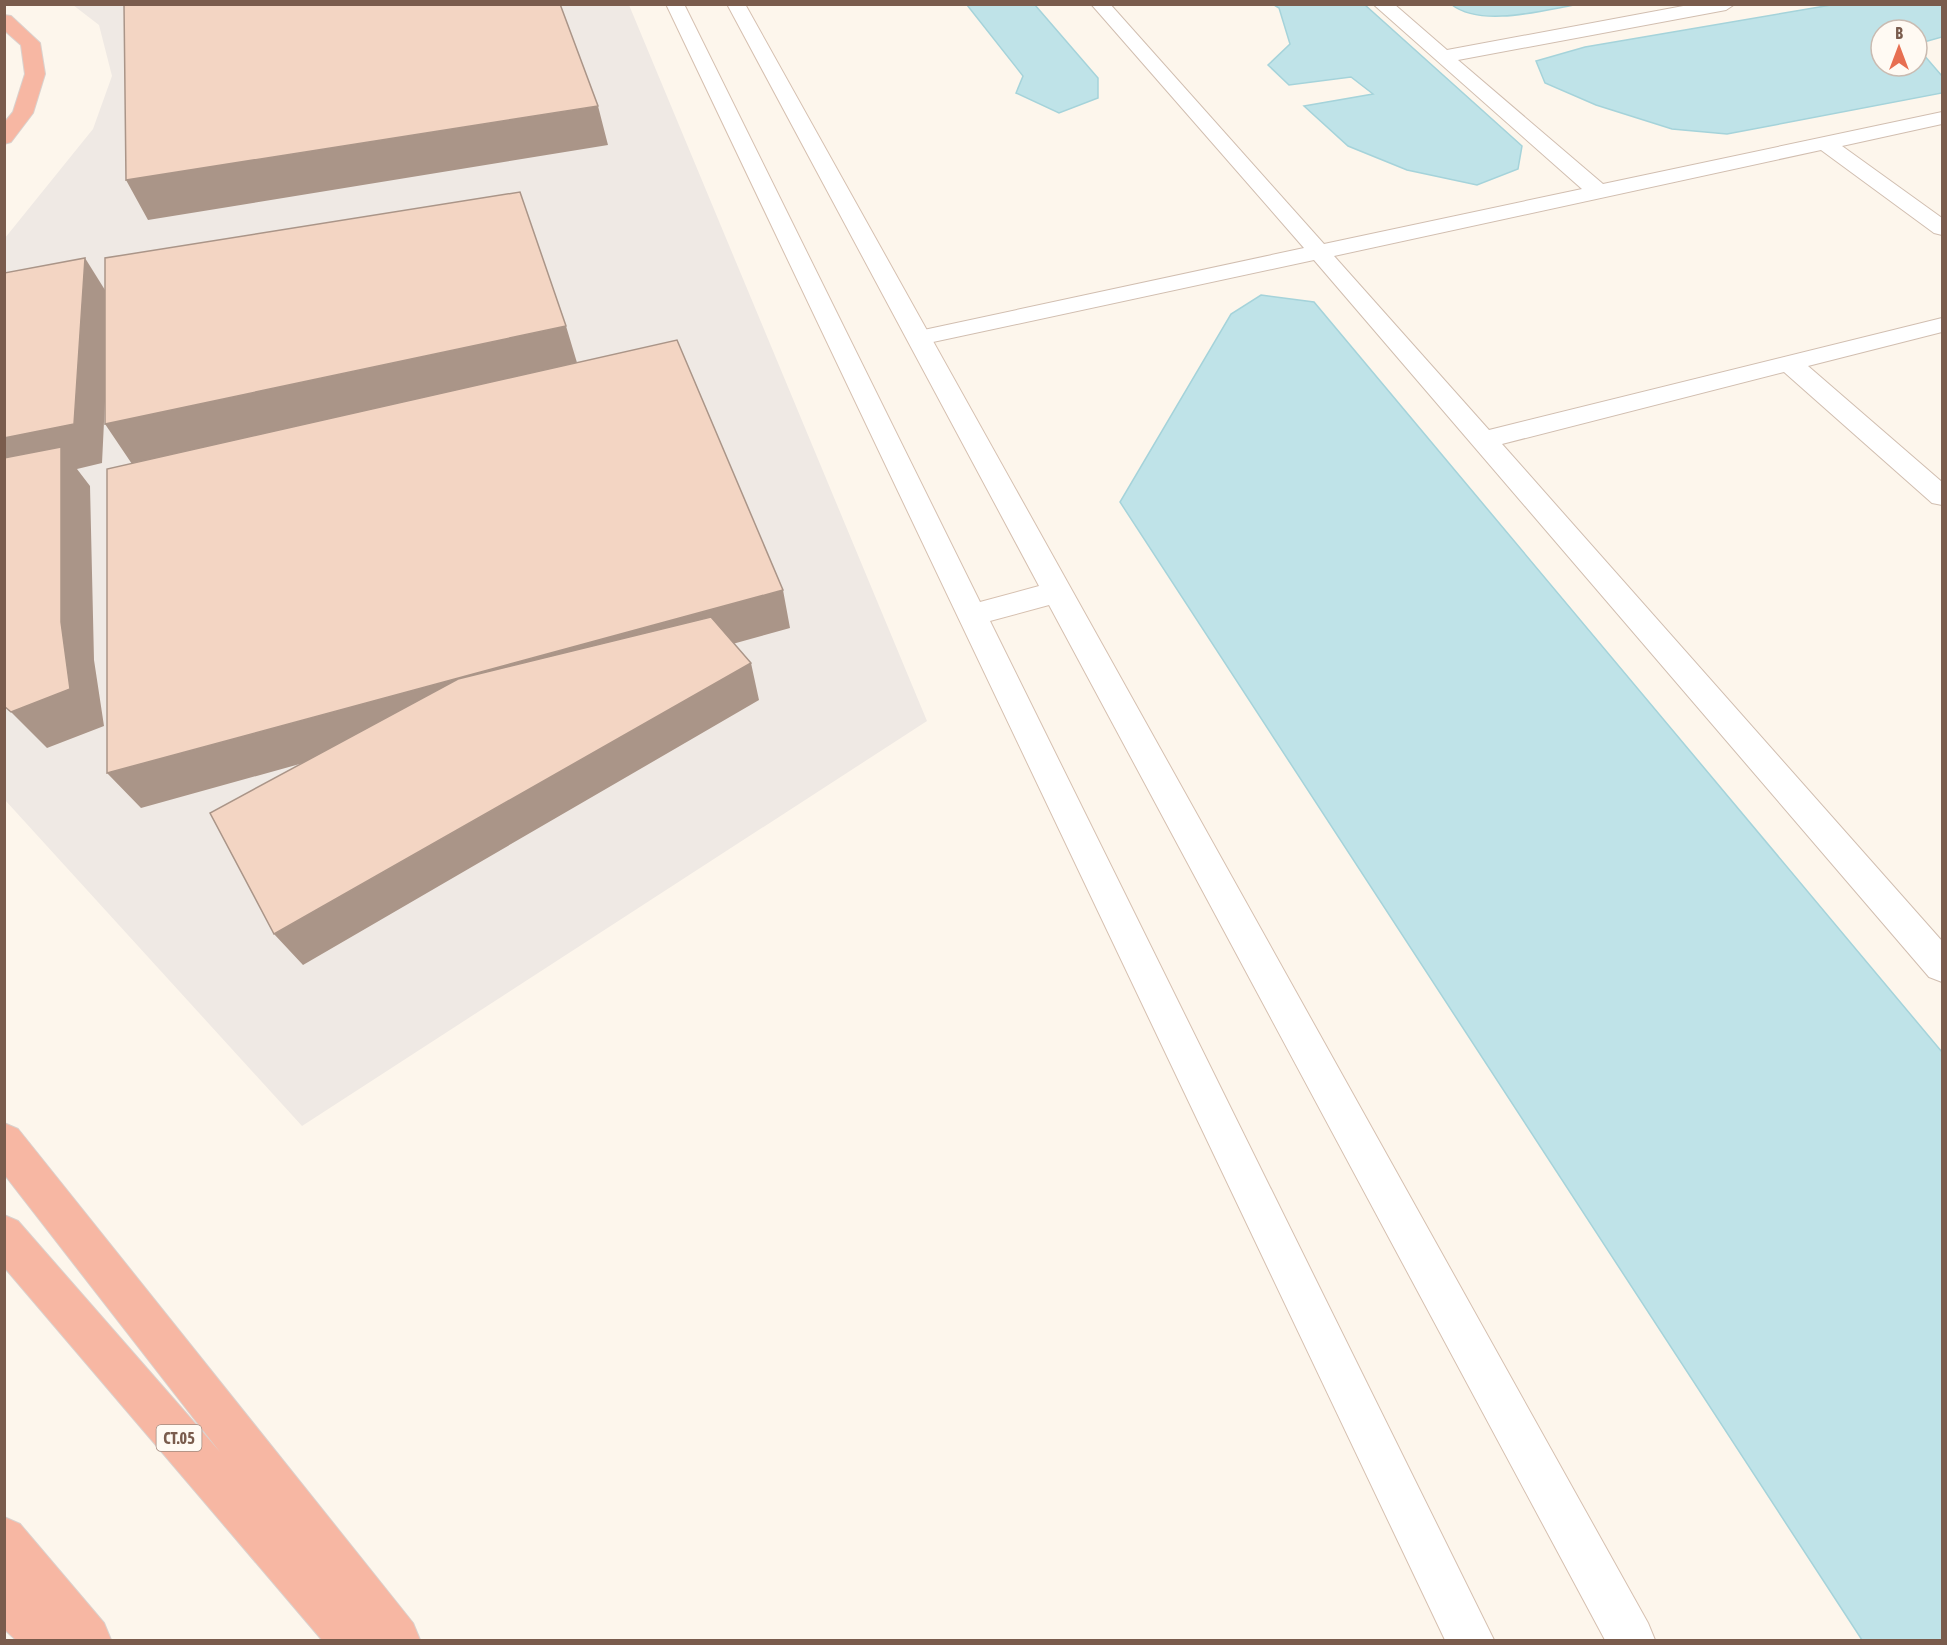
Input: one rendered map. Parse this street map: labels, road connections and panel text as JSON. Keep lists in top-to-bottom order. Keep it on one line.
{"streets":{"highway":["CT.05"]},"north":"top"}
